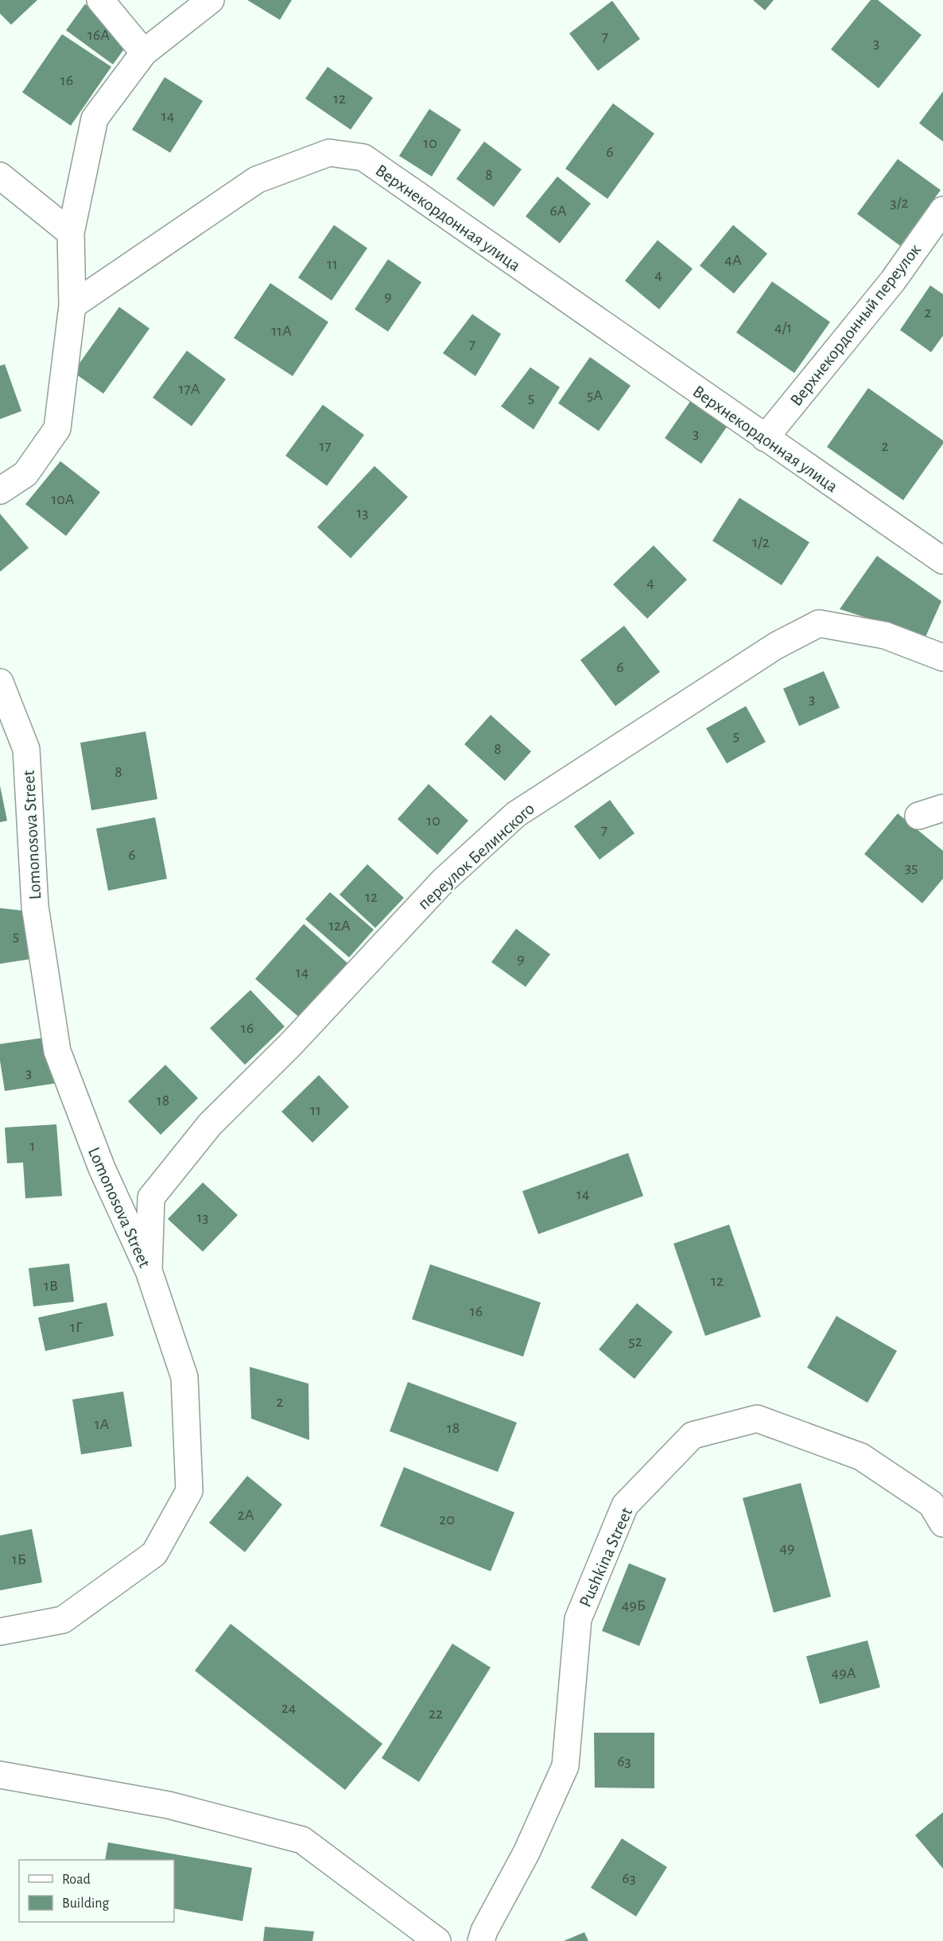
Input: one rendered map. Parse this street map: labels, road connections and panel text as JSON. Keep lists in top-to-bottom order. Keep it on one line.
{"streets":{"street":["Верхнекордонная улица","Верхнекордонный переулок","Lomonosova Street","переулок Белинского","Pushkina Street"]},"crossings":[["Верхнекордонная улица","Верхнекордонный переулок"],["Lomonosova Street","переулок Белинского"]],"house_numbers":["16А","7","3","16","12","14","10","6","8","3/2","6А","4А","11","4","9","2","4/1","11А","7","17А","5А","5","3","17","2","10А","13","1/2","4","6","3","5","8","8","10","7","6","35","12","12А","5","9","14","16","3","18","11","1","14","13","12","1В","16","1Г","52","2","1А","18","2А","20","49","1Б","49Б","49А","24","22","63","63"],"legend":["Road","Building"]}
